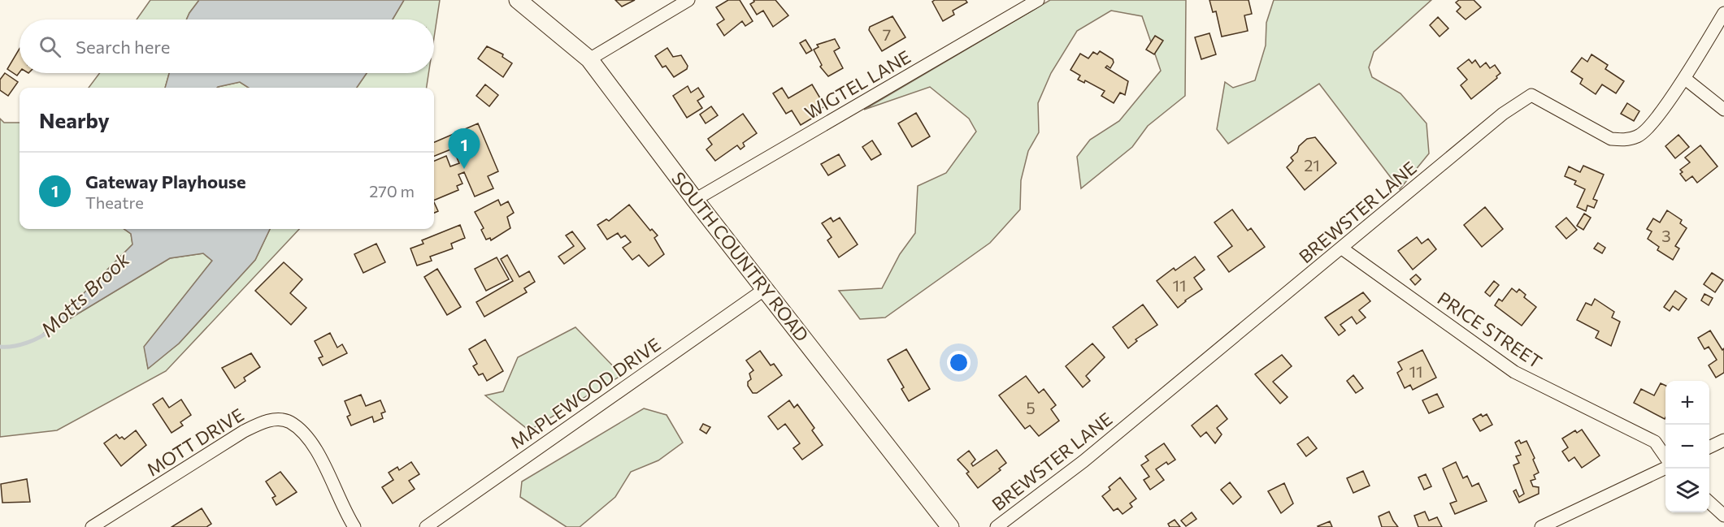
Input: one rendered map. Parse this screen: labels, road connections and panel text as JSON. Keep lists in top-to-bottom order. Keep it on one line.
{"streets":{"main road":["SOUTH COUNTRY ROAD"],"street":["WIGTEL LANE","BREWSTER LANE","PRICE STREET","MAPLEWOOD DRIVE","MOTT DRIVE"]},"crossings":[["WIGTEL LANE","SOUTH COUNTRY ROAD"],["BREWSTER LANE","PRICE STREET"],["SOUTH COUNTRY ROAD","MAPLEWOOD DRIVE"]],"water":["Motts Brook"],"house_numbers":["7","21","3","11","11","5"],"page":{"search":"Search here","heading":"Nearby","pins":"1","list":[{"mark":"1","name":"Gateway Playhouse","note":"Theatre","value":"270 m"}],"map_buttons":["+","−"]}}
